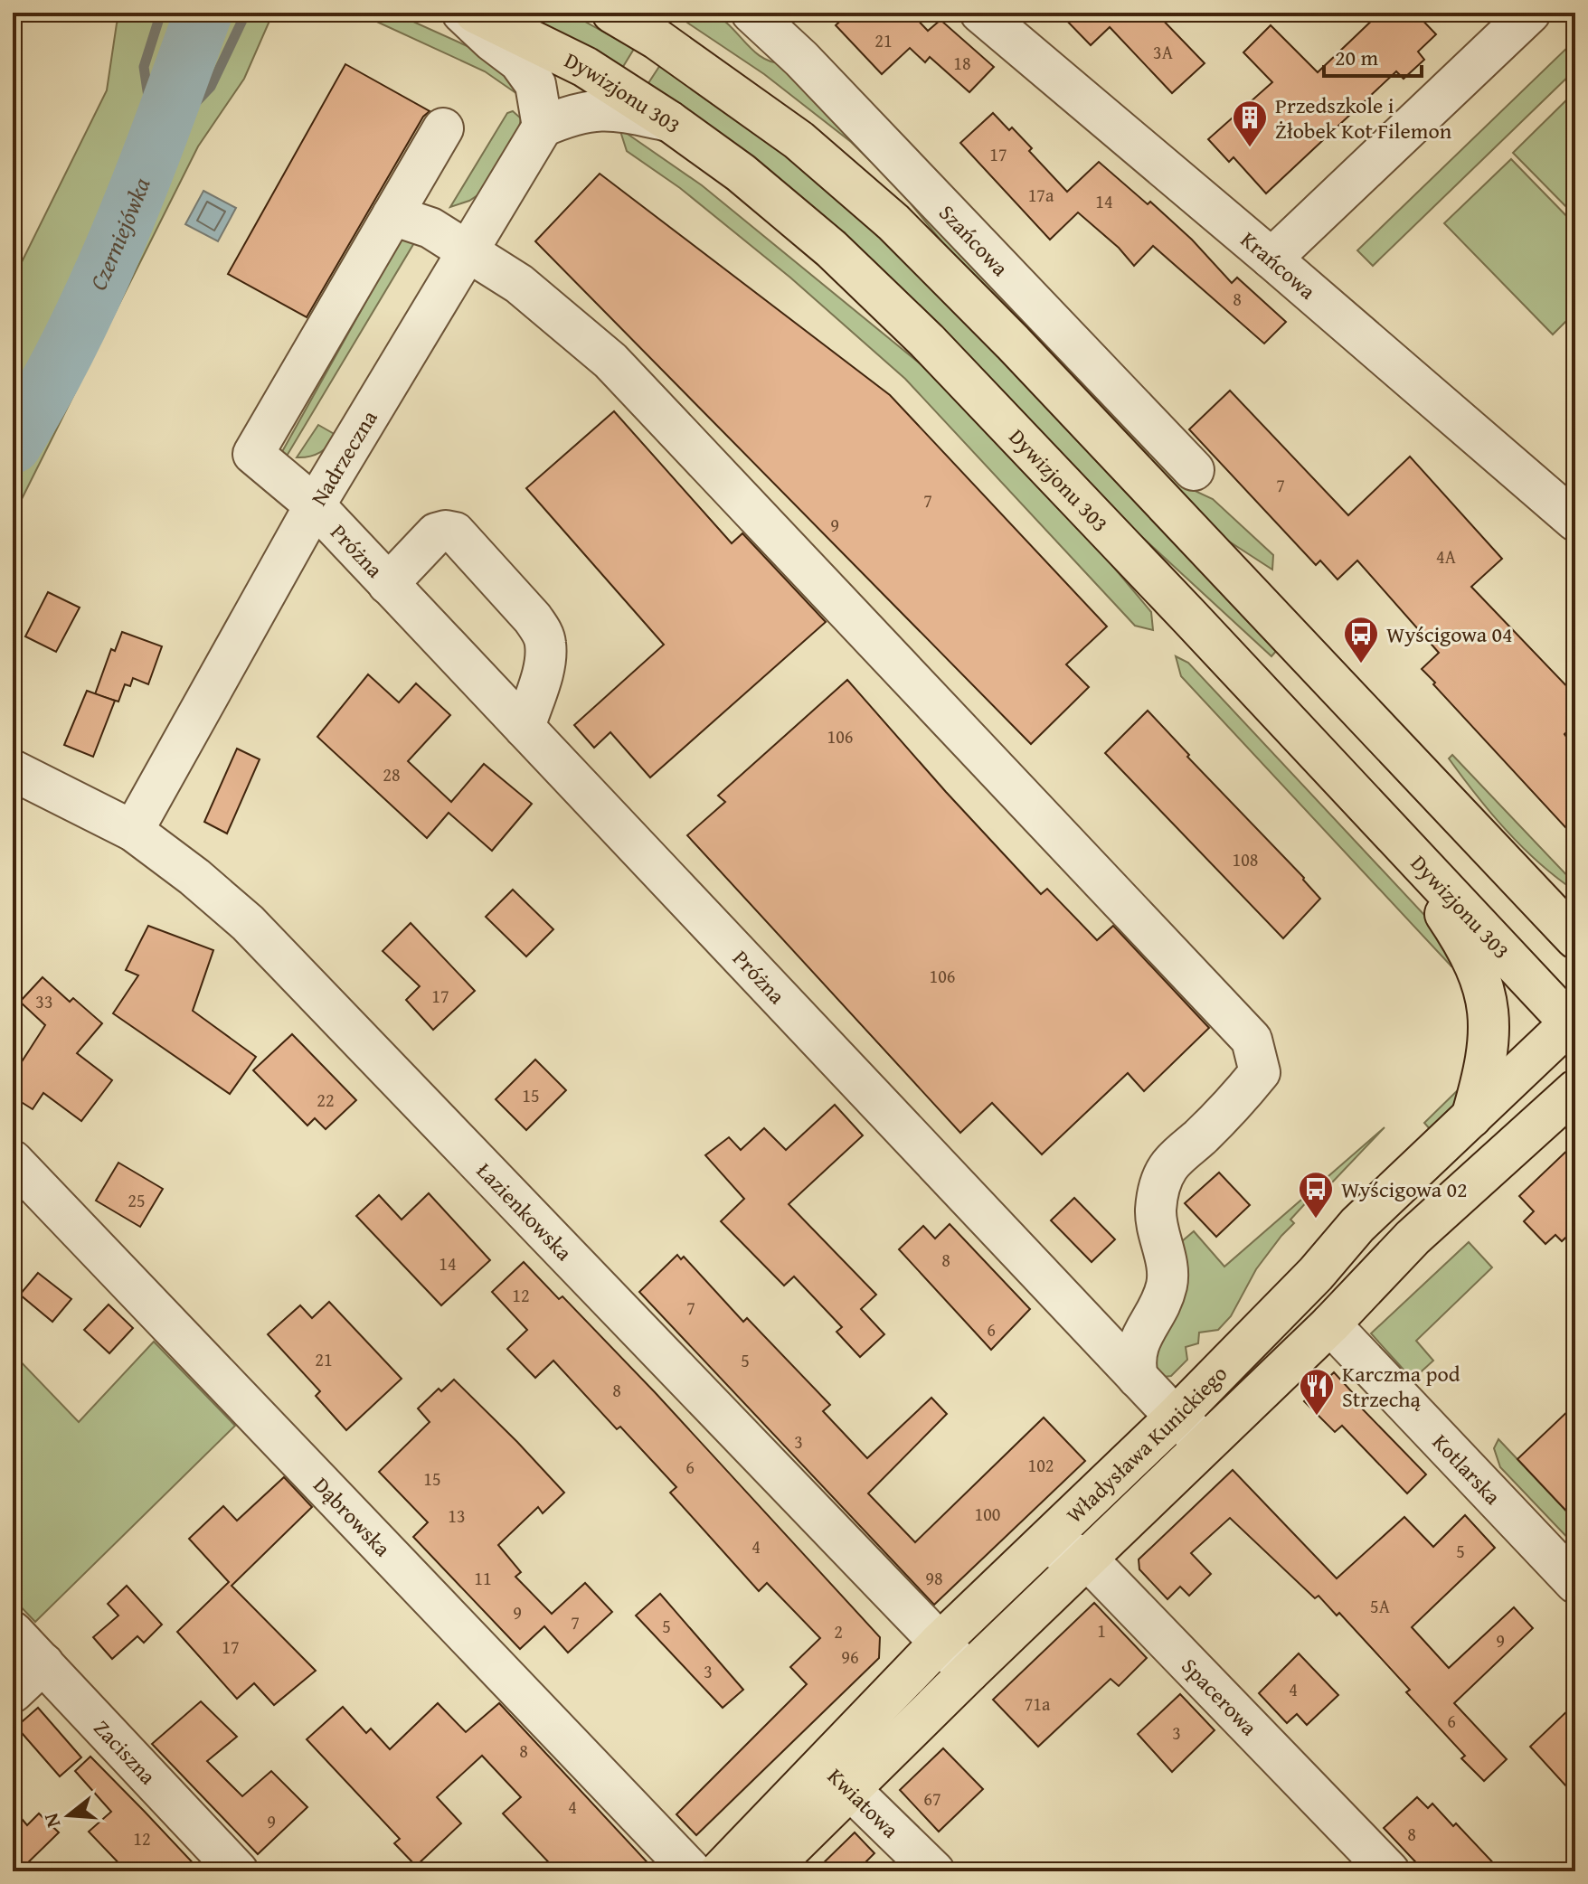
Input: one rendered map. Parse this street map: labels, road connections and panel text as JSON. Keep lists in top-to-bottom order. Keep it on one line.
{"streets":{"main road":["Dywizjonu 303","Władysława Kunickiego"],"street":["Szańcowa","Krańcowa","Nadrzeczna","Próżna","Łazienkowska","Kotlarska","Dąbrowska","Spacerowa","Zaciszna","Kwiatowa"]},"crossings":[["Dywizjonu 303","Władysława Kunickiego"],["Nadrzeczna","Próżna"],["Nadrzeczna","Łazienkowska"],["Próżna","Władysława Kunickiego"],["Łazienkowska","Władysława Kunickiego"],["Władysława Kunickiego","Kotlarska"],["Władysława Kunickiego","Spacerowa"],["Władysława Kunickiego","Kwiatowa"]],"water":["Czerniejówka"],"places":{"building":["Przedszkole i Żłobek Kot Filemon"],"bus stop":["Wyścigowa 04","Wyścigowa 02"],"restaurant":["Karczma pod Strzechą"]},"house_numbers":["21","3A","18","17","17a","14","8","7","7","9","4A","106","28","108","106","17","33","15","22","25","8","14","12","7","6","21","5","8","3","102","6","15","100","13","4","5","11","98","5A","9","7","5","1","2","9","17","96","3","4","71a","6","3","8","67","4","9","8","12"],"scale_bar":"20 m","north":"left"}
